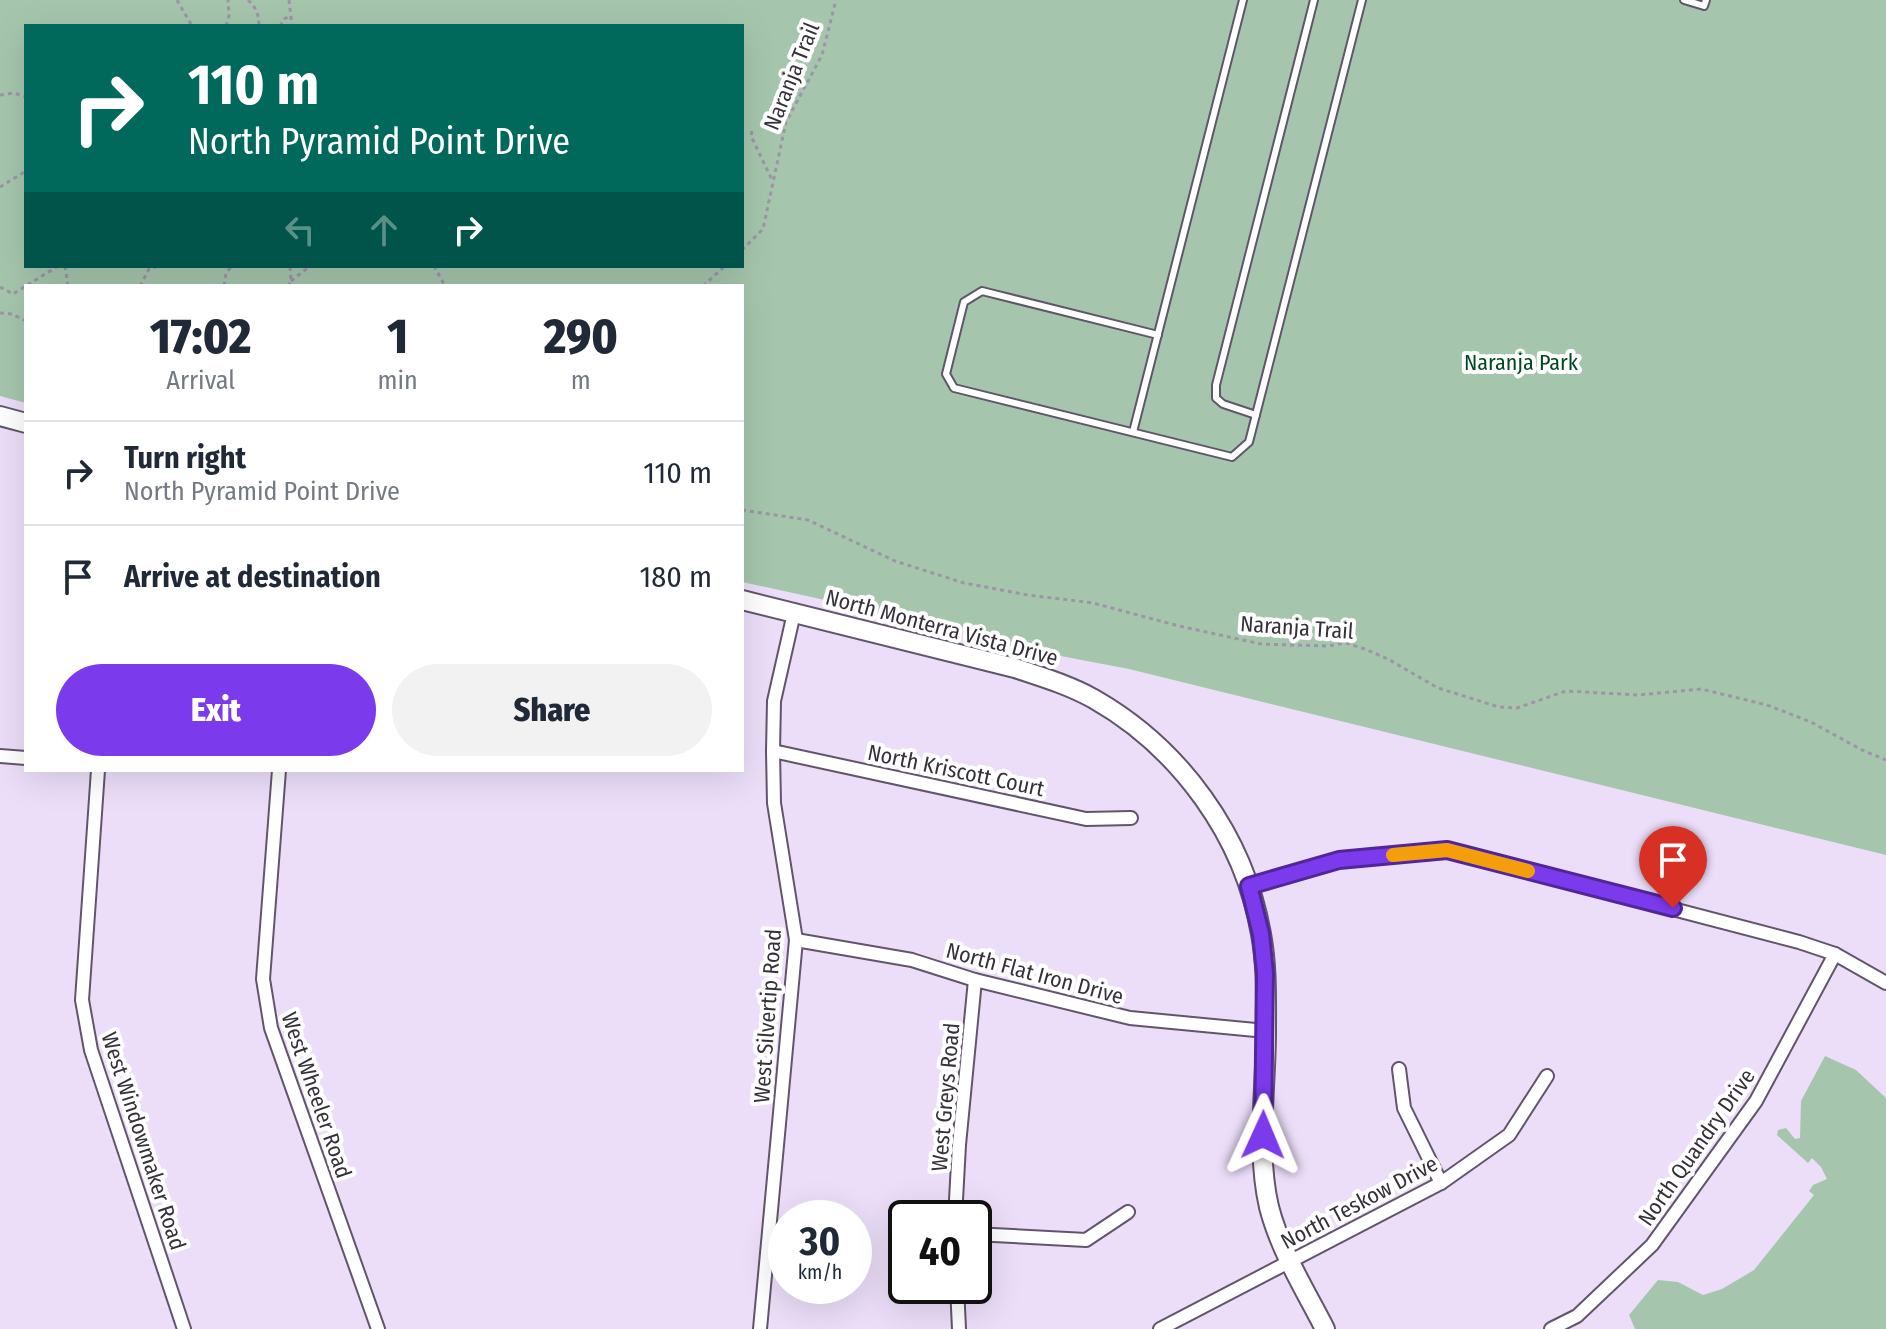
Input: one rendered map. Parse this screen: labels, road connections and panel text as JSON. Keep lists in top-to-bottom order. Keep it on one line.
{"streets":{"street":["North Monterra Vista Drive","North Kriscott Court","North Flat Iron Drive","West Silvertip Road","West Wheeler Road","West Greys Road","West Windowmaker Road","North Quandry Drive","North Teskow Drive"],"path":["Naranja Trail"]},"crossings":[["North Monterra Vista Drive","North Flat Iron Drive"],["North Monterra Vista Drive","West Silvertip Road"],["North Monterra Vista Drive","North Teskow Drive"],["North Kriscott Court","West Silvertip Road"],["North Flat Iron Drive","West Silvertip Road"],["North Flat Iron Drive","West Greys Road"]],"parks":["Naranja Park"],"page":{"turn":["110 m","North Pyramid Point Drive"],"eta":["17:02","Arrival","1","min","290","m"],"list":[{"name":"Turn right","note":"North Pyramid Point Drive","value":"110 m"},{"name":"Arrive at destination","value":"180 m"}],"buttons":["Exit","Share"],"speed":"30 km/h","limit":"40"}}
